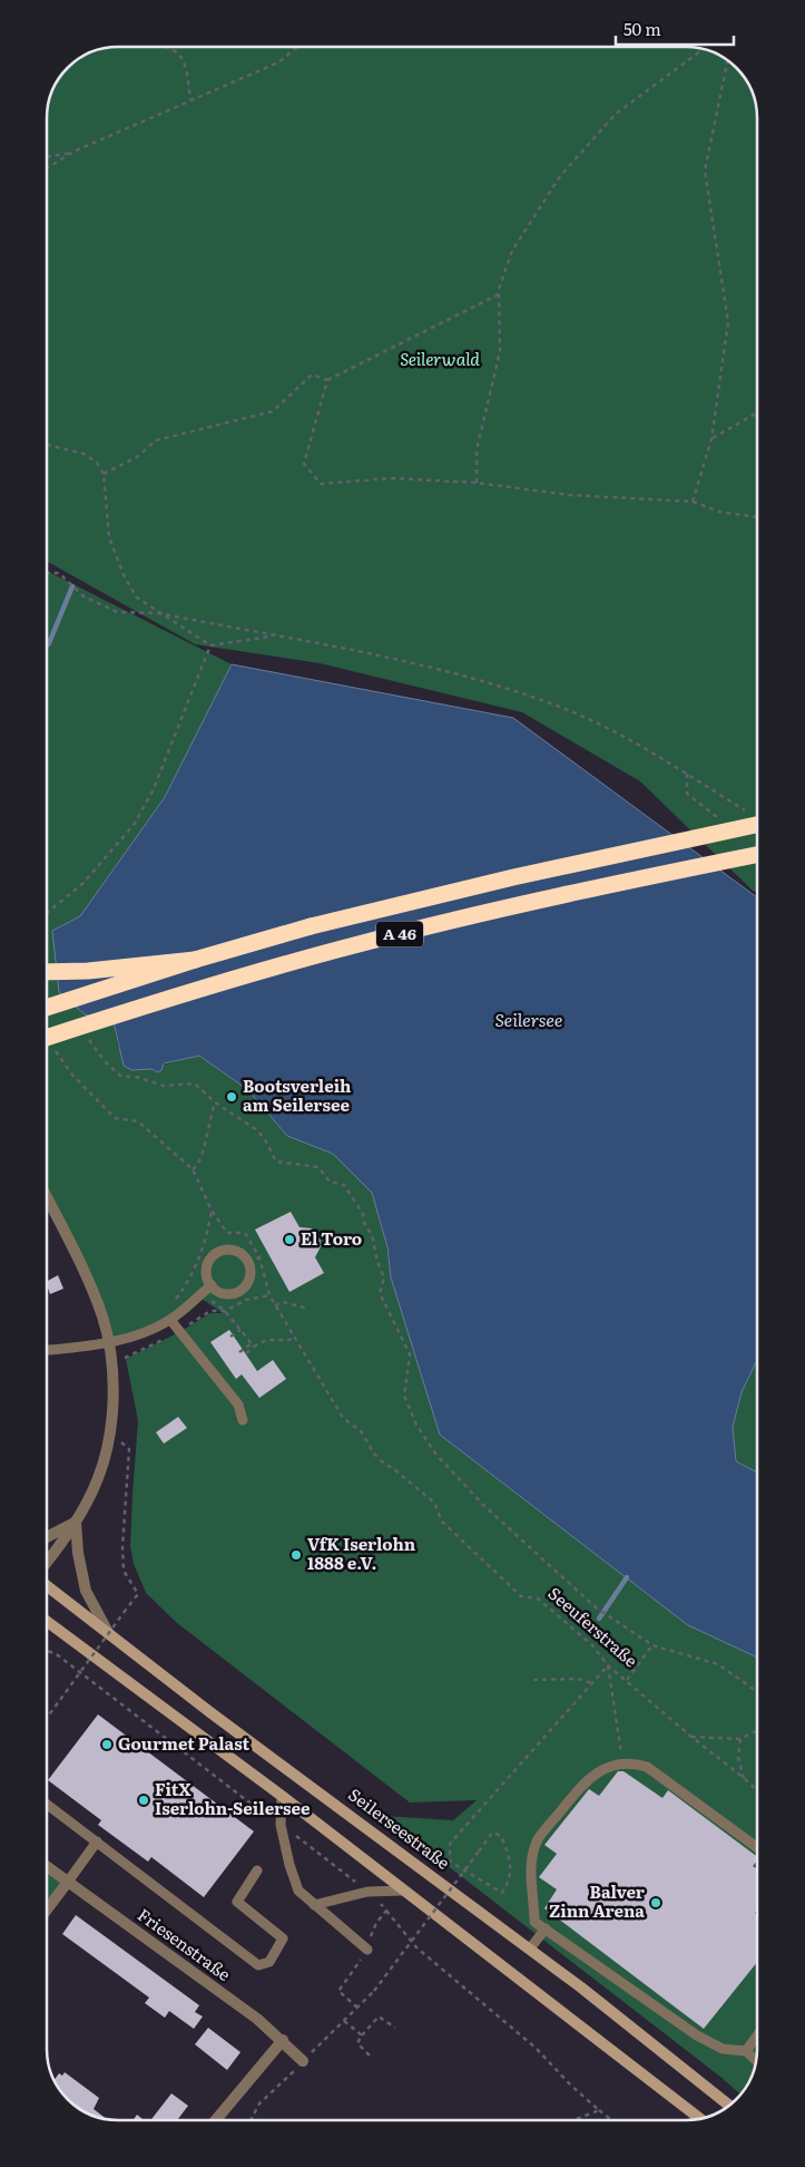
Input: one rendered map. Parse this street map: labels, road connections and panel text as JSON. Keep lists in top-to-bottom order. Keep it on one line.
{"streets":{"highway":["A 46"],"main road":["Seilerseestraße"],"street":["Friesenstraße"],"path":["Seeuferstraße"]},"water":["Seilersee"],"parks":["Seilerwald"],"places":["Bootsverleih am Seilersee","El Toro","VfK Iserlohn 1888 e.V.","Gourmet Palast","FitX Iserlohn-Seilersee","Balver Zinn Arena"],"scale_bar":"50 m"}
